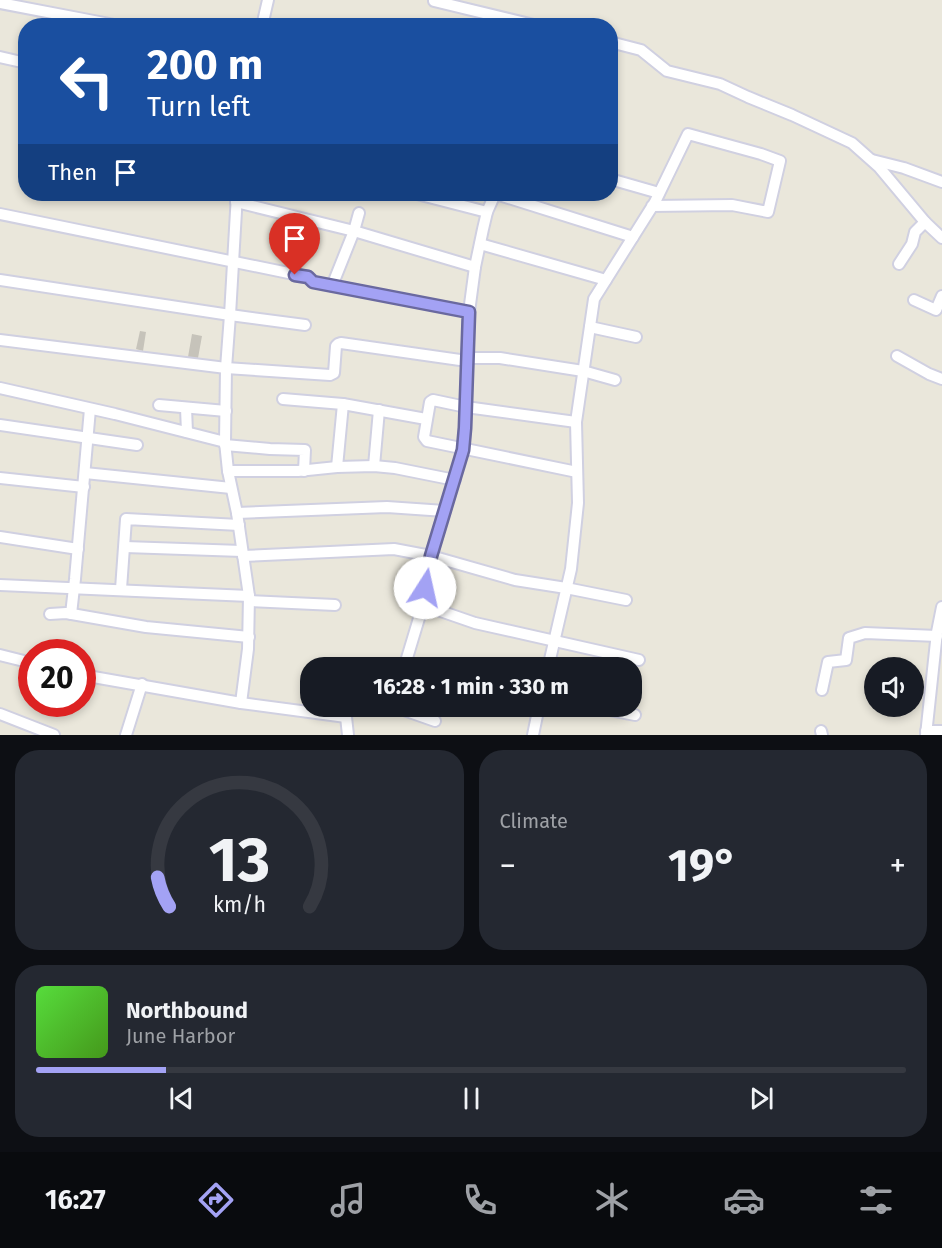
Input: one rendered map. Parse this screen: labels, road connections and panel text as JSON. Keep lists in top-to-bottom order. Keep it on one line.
{"page":{"turn":["200 m","Turn left"],"then":"Then","limit":"20","trip":"16:28 · 1 min · 330 m","tile":"Climate","heat":["−","19°","+"],"song":["Northbound","June Harbor"],"tabs":"16:27","gauge":["13","km/h"]}}
